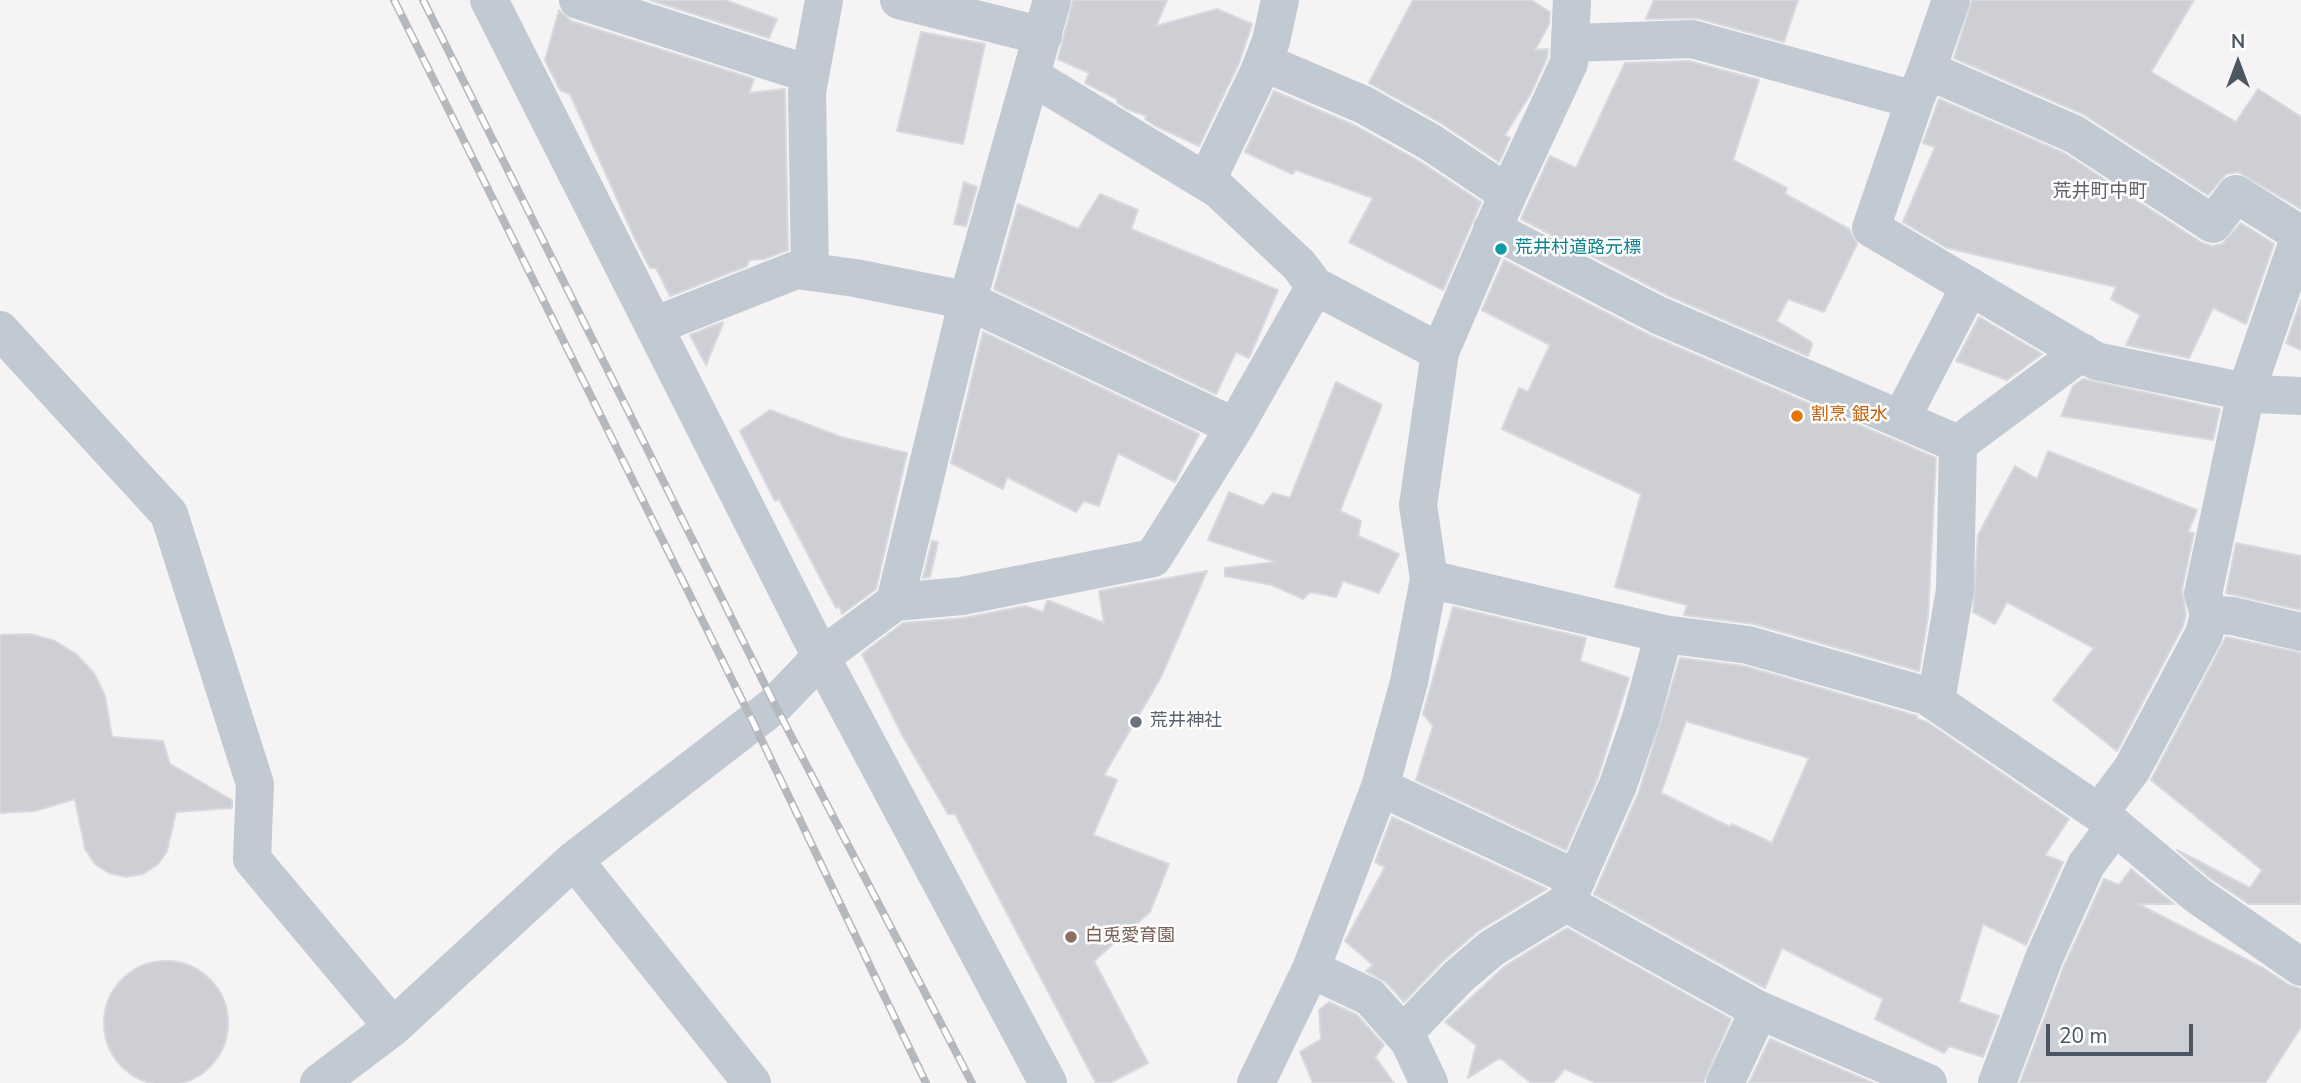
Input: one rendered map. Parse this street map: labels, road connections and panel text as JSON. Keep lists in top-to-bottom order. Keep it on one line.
{"districts":["荒井町中町"],"places":["荒井村道路元標","割烹 銀水","荒井神社","白兎愛育園"],"scale_bar":"20 m","north":"top"}
